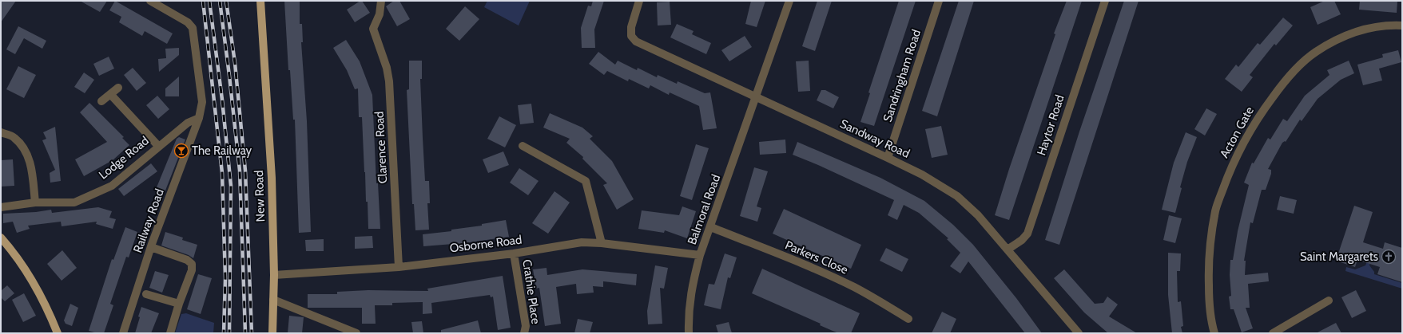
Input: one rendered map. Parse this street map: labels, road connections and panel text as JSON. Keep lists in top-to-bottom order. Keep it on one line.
{"streets":{"main road":["New Road"],"street":["Sandringham Road","Haytor Road","Acton Gate","Sandway Road","Clarence Road","Lodge Road","Balmoral Road","Railway Road","Osborne Road","Parkers Close","Crathie Place"]},"crossings":[["Sandringham Road","Sandway Road"],["Haytor Road","Sandway Road"],["Sandway Road","Balmoral Road"],["Clarence Road","Osborne Road"],["Lodge Road","Railway Road"],["New Road","Osborne Road"],["Balmoral Road","Osborne Road"],["Balmoral Road","Parkers Close"],["Osborne Road","Crathie Place"]],"places":{"bar":["The Railway"],"church":["Saint Margarets"]}}
